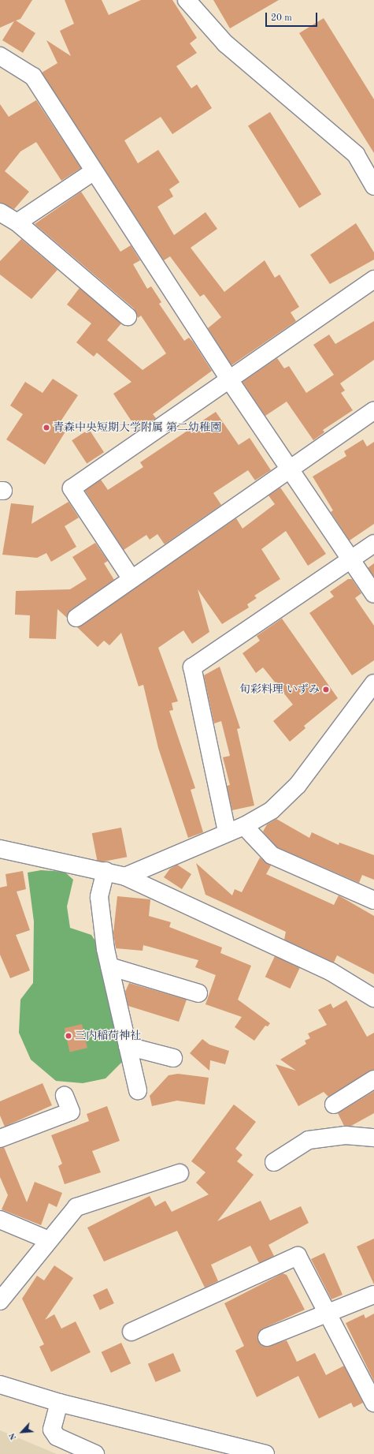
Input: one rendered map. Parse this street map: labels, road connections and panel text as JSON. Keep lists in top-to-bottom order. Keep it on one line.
{"places":["青森中央短期大学附属 第二幼稚園","旬彩料理 いずみ","三内稲荷神社"],"scale_bar":"20 m","north":"bottom left"}
